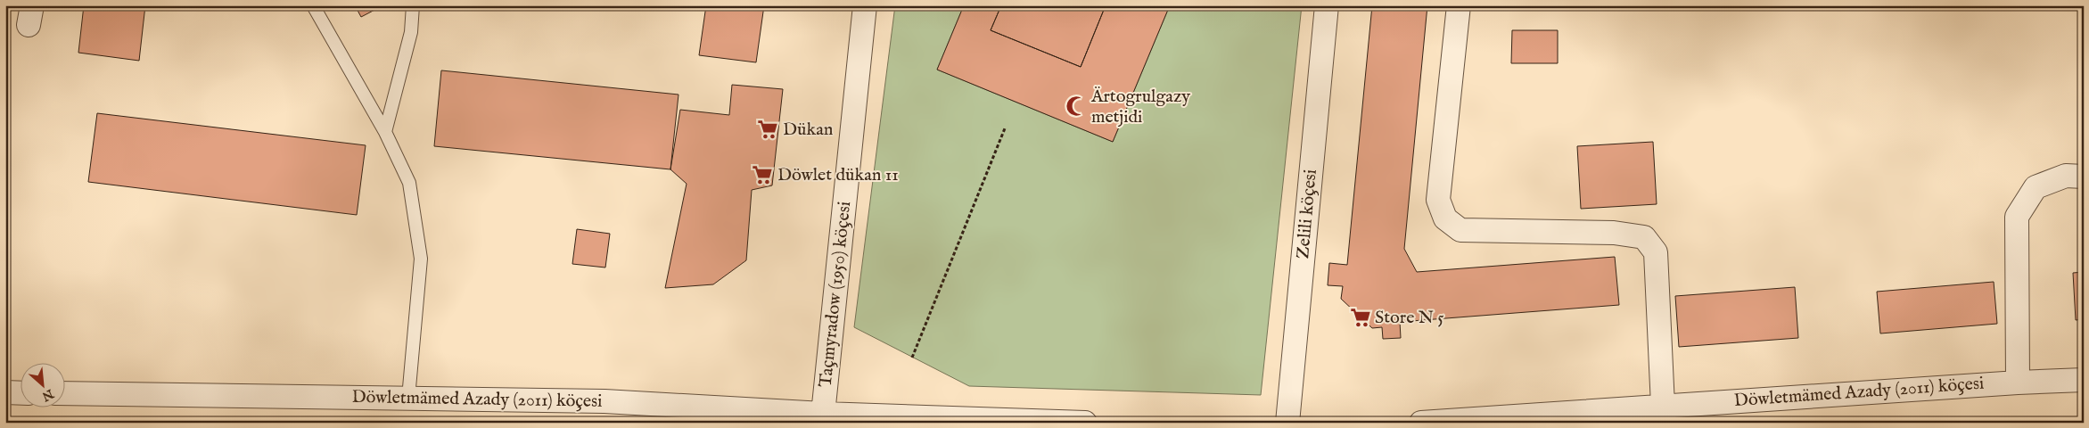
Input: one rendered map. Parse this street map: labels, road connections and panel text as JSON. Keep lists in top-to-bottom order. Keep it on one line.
{"streets":{"street":["Zelili köçesi","Taçmyradow (1950) köçesi","Döwletmämed Azady (2011) köçesi"]},"crossings":[["Taçmyradow (1950) köçesi","Döwletmämed Azady (2011) köçesi"]],"places":{"mosque":["Ärtogrulgazy metjidi"],"supermarket":["Dükan","Döwlet dükan 11","Store N 5"]},"north":"bottom right"}
